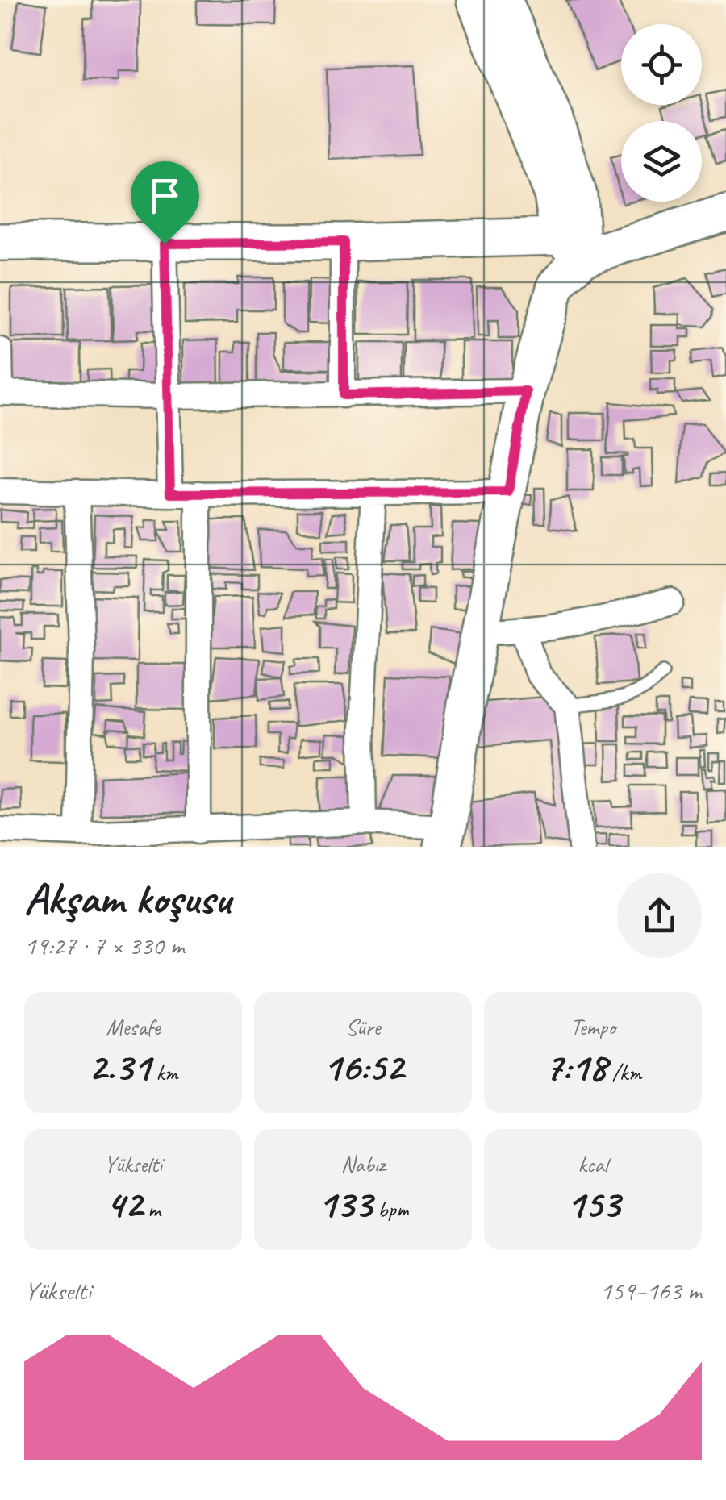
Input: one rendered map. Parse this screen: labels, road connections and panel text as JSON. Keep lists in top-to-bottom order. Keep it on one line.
{"page":{"heading":["Akşam koşusu","19:27 · 7 × 330 m"],"stats":[["Mesafe","2.31 km"],["Süre","16:52"],["Tempo","7:18 /km"],["Yükselti","42 m"],["Nabız","133 bpm"],["kcal","153"]],"chart":["Yükselti","159–163 m"]}}
